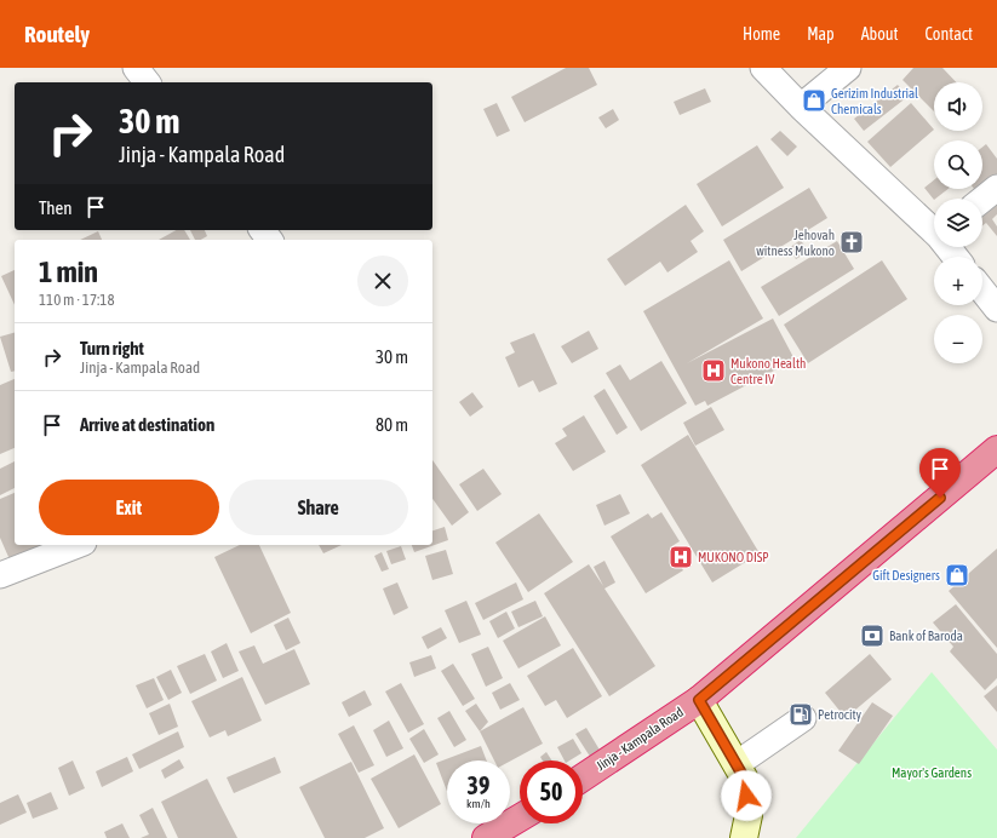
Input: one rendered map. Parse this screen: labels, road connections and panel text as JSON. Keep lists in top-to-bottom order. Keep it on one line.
{"streets":{"highway":["Jinja - Kampala Road"]},"parks":["Mayor's Gardens"],"places":{"shop":["Gerizim Industrial Chemicals","Gift Designers"],"church":["Jehovah witness Mukono"],"hospital":["Mukono Health Centre IV","MUKONO DISP"],"bank":["Bank of Baroda"],"fuel station":["Petrocity"]},"page":{"header":"Routely","nav":["Home","Map","About","Contact"],"map_buttons":["+","−"],"turn":["30 m","Jinja - Kampala Road"],"then":"Then","heading":["1 min","110 m · 17:18"],"list":[{"name":"Turn right","note":"Jinja - Kampala Road","value":"30 m"},{"name":"Arrive at destination","value":"80 m"}],"buttons":["Exit","Share"],"speed":"39 km/h","limit":"50"}}
